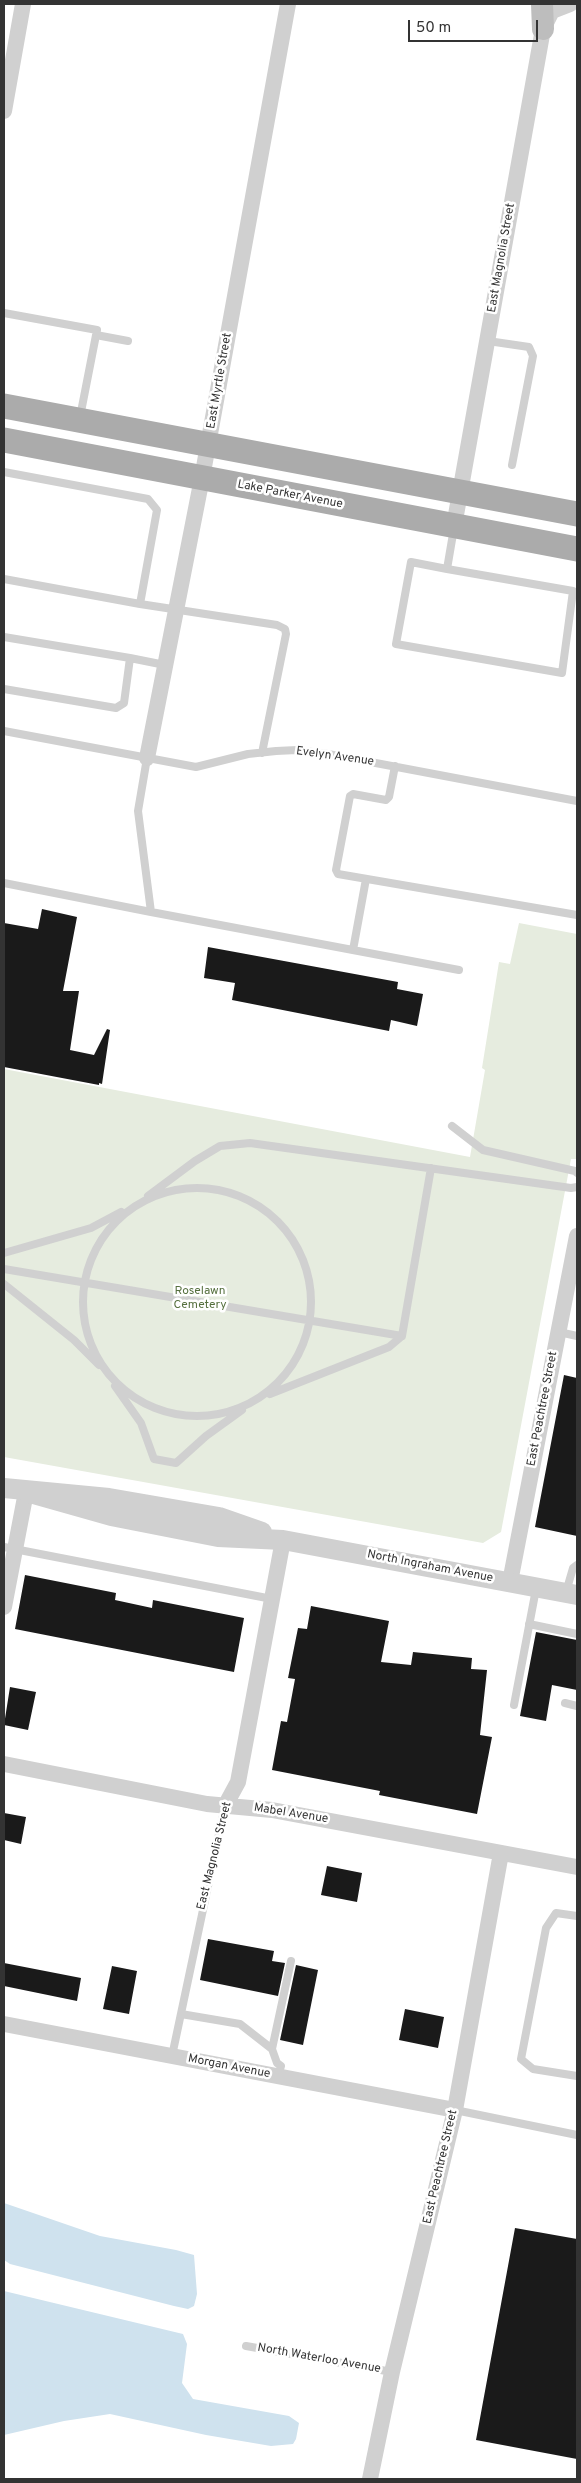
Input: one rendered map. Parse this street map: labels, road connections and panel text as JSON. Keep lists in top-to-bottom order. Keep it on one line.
{"streets":{"main road":["Lake Parker Avenue"],"street":["East Magnolia Street","East Myrtle Street","East Peachtree Street","North Ingraham Avenue","Mabel Avenue","Morgan Avenue"],"lane":["Evelyn Avenue","North Waterloo Avenue"]},"crossings":[["East Magnolia Street","Lake Parker Avenue"],["East Magnolia Street","North Ingraham Avenue"],["East Magnolia Street","Mabel Avenue"],["East Magnolia Street","Morgan Avenue"],["East Myrtle Street","Lake Parker Avenue"],["East Myrtle Street","Evelyn Avenue"],["East Peachtree Street","North Ingraham Avenue"],["East Peachtree Street","Mabel Avenue"],["East Peachtree Street","Morgan Avenue"],["East Peachtree Street","North Waterloo Avenue"]],"parks":["Roselawn Cemetery"],"scale_bar":"50 m"}
